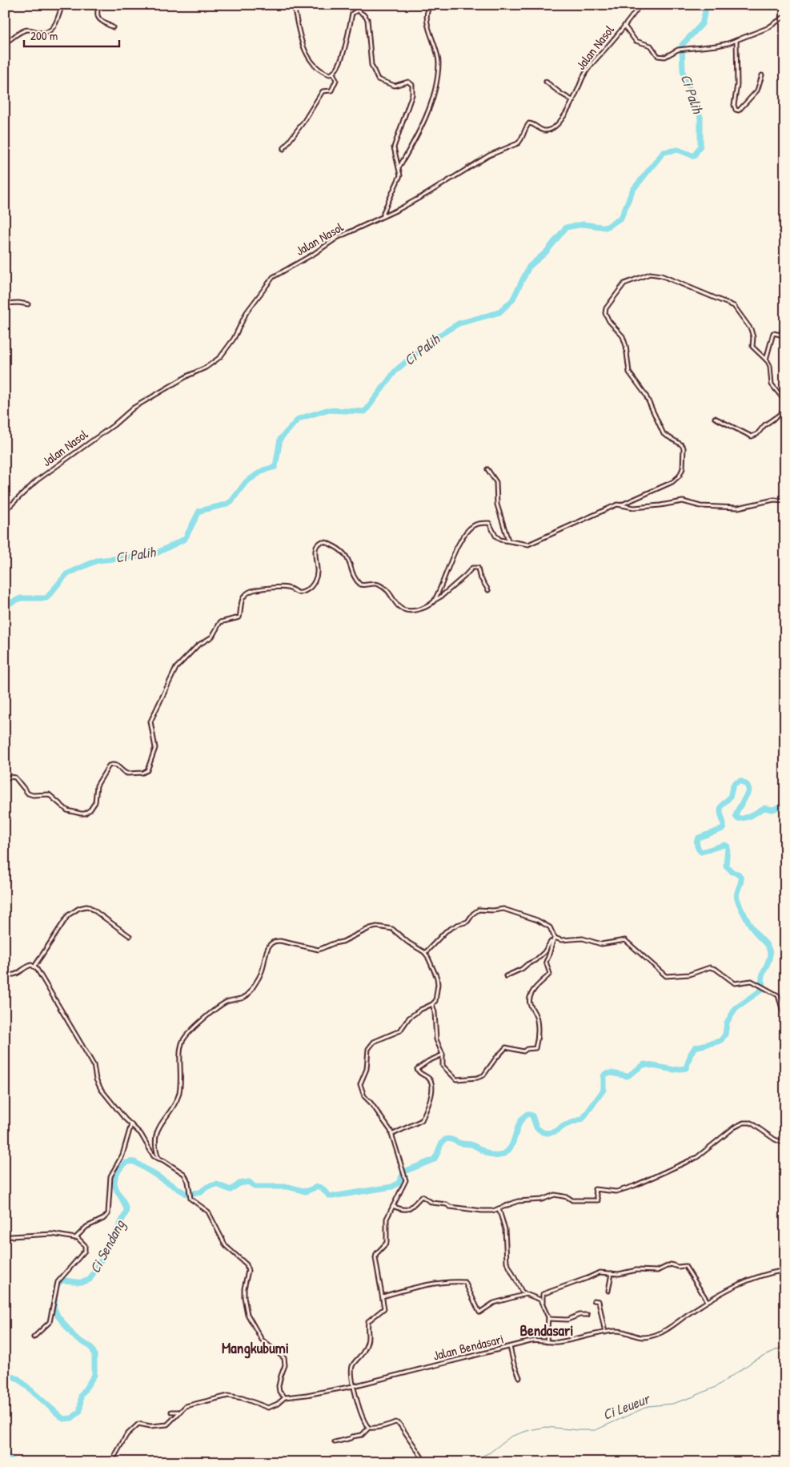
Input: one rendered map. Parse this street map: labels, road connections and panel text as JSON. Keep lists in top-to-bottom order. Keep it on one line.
{"streets":{"street":["Jalan Nasol","Jalan Bendasari"]},"districts":["Bendasari","Mangkubumi"],"water":["Ci Palih","Ci Sendang","Ci Leueur"],"scale_bar":"200 m"}
